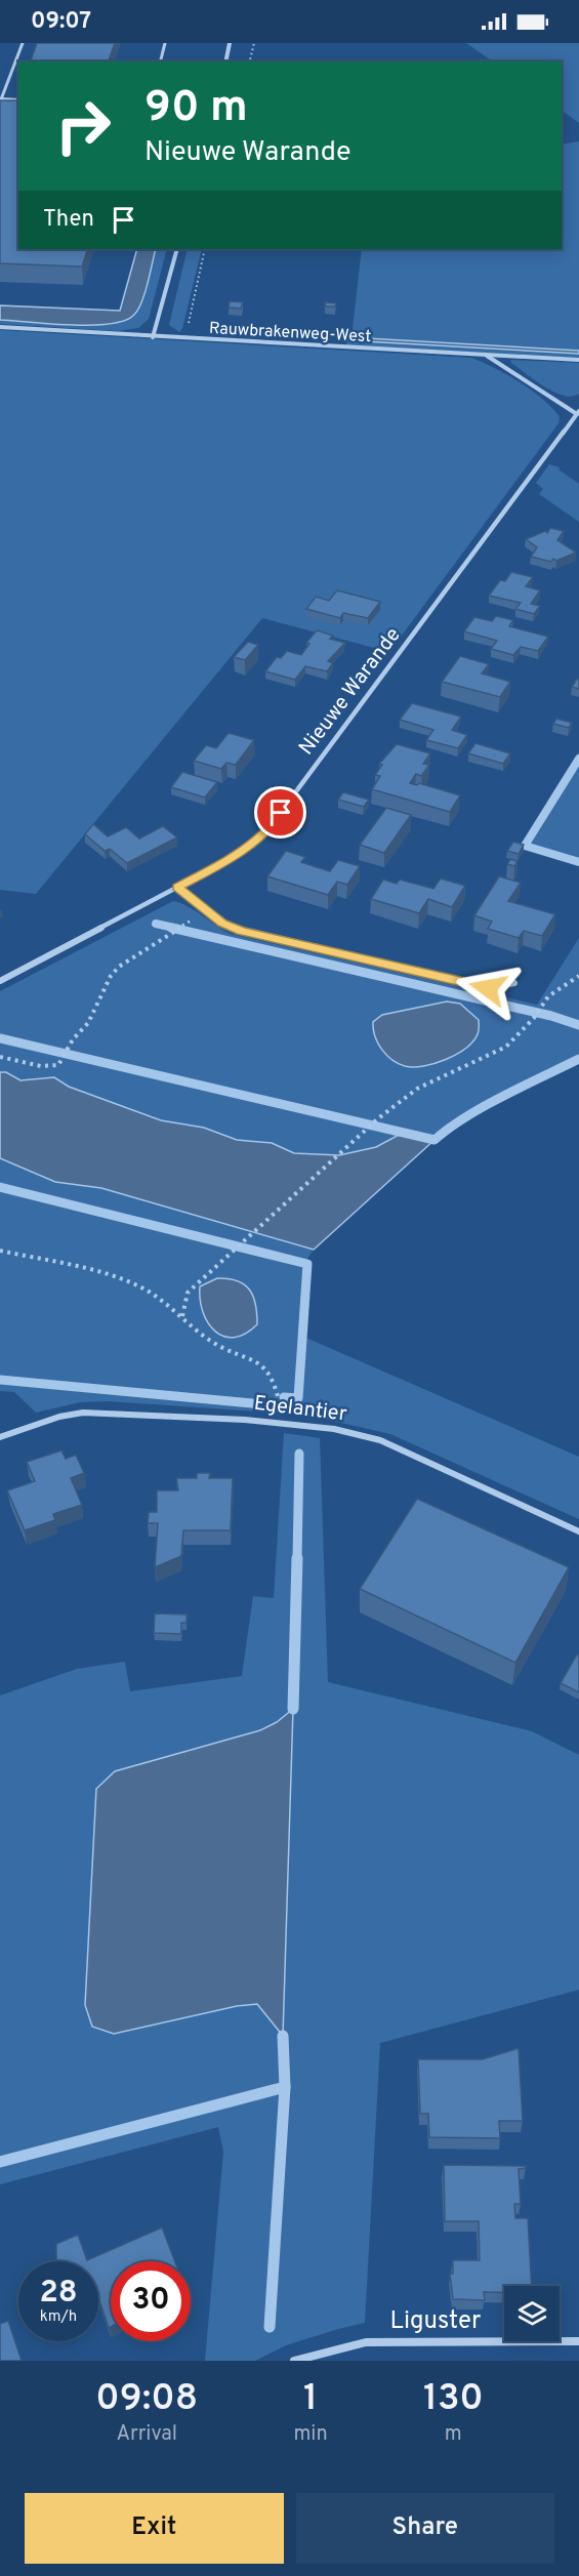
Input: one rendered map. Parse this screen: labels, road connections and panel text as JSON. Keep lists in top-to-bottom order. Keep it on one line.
{"streets":{"street":["Rauwbrakenweg-West","Nieuwe Warande","Egelantier","Liguster"]},"crossings":[["Rauwbrakenweg-West","Nieuwe Warande"]],"page":{"status":"09:07","turn":["90 m","Nieuwe Warande"],"then":"Then","speed":"28 km/h","limit":"30","eta":["09:08","Arrival","1","min","130","m"],"buttons":["Exit","Share"]}}
